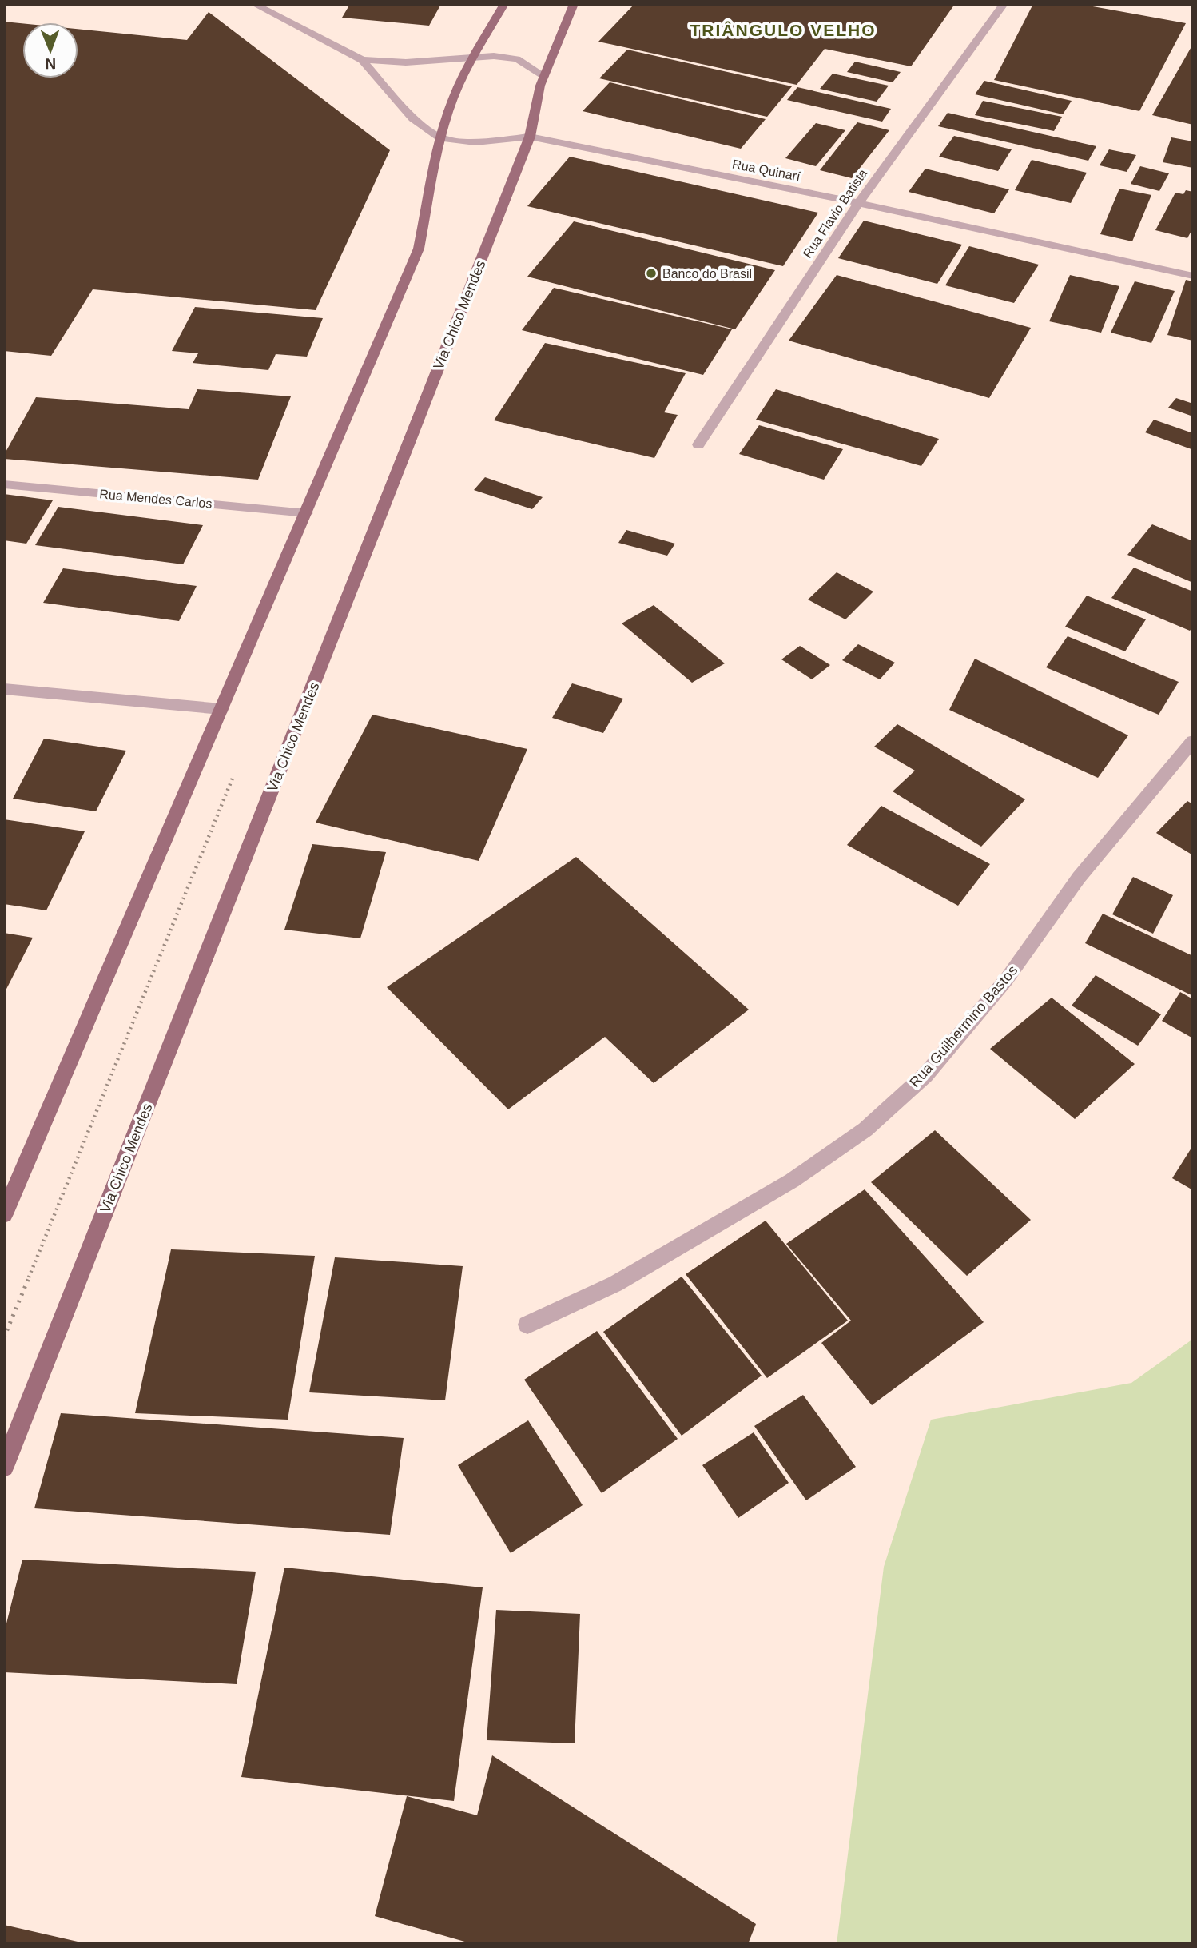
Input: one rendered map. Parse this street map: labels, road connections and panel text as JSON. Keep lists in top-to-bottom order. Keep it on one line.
{"streets":{"main road":["Via Chico Mendes"],"street":["Rua Quinarí","Rua Flavio Batista","Rua Mendes Carlos","Rua Guilhermino Bastos"]},"crossings":[["Rua Quinarí","Rua Flavio Batista"],["Rua Quinarí","Via Chico Mendes"]],"districts":["TRIÂNGULO VELHO"],"places":["Banco do Brasil"],"north":"bottom"}
